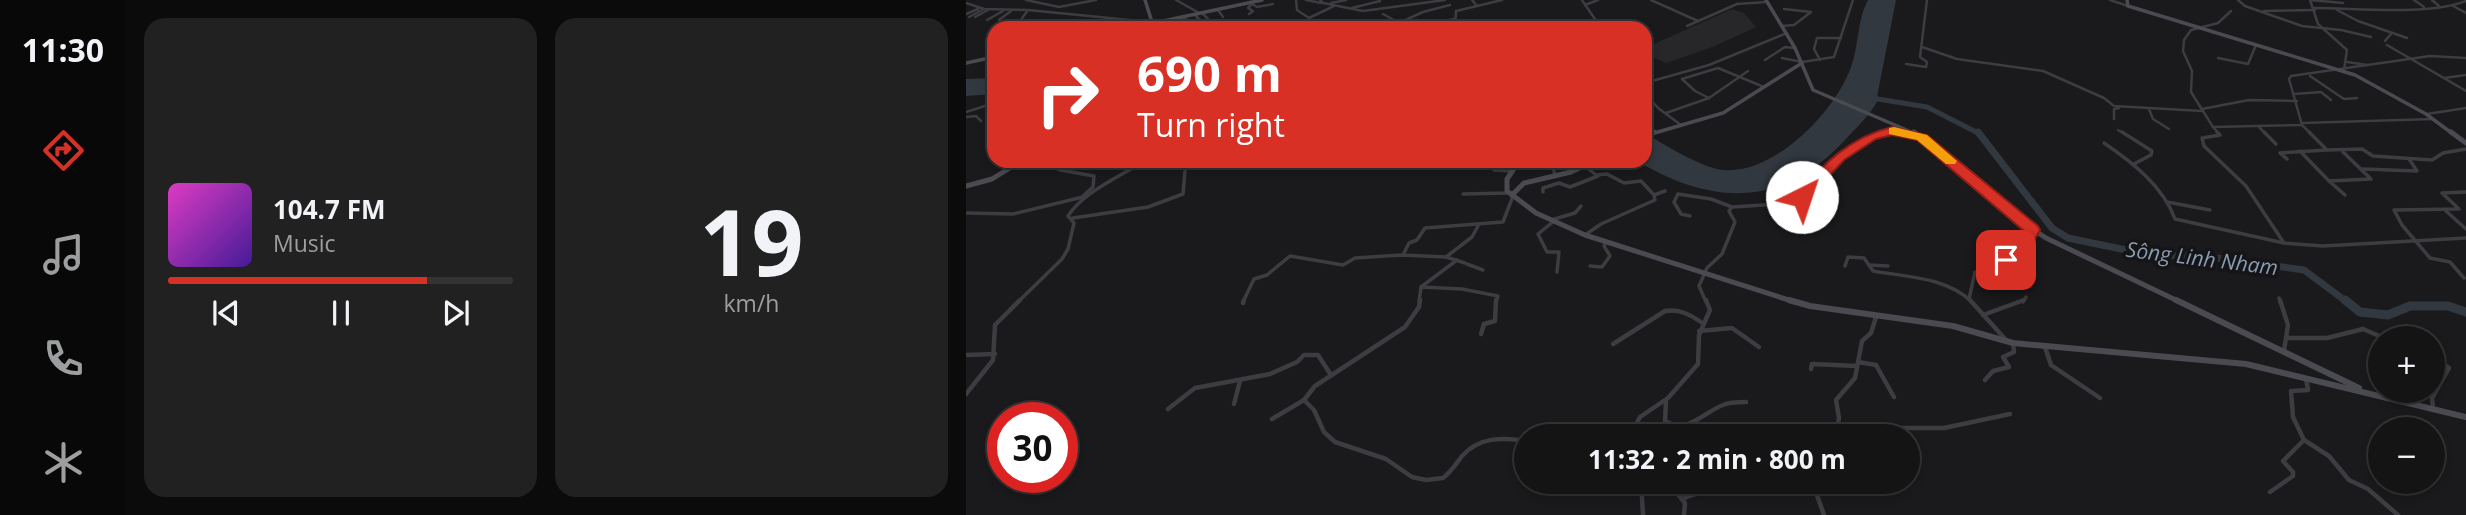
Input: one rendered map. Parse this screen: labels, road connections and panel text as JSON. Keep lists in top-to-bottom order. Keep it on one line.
{"water":["Sông Linh Nham"],"page":{"tabs":"11:30","tile":["19","km/h"],"turn":["690 m","Turn right"],"song":["104.7 FM","Music"],"map_buttons":["+","−"],"limit":"30","trip":"11:32 · 2 min · 800 m"}}
